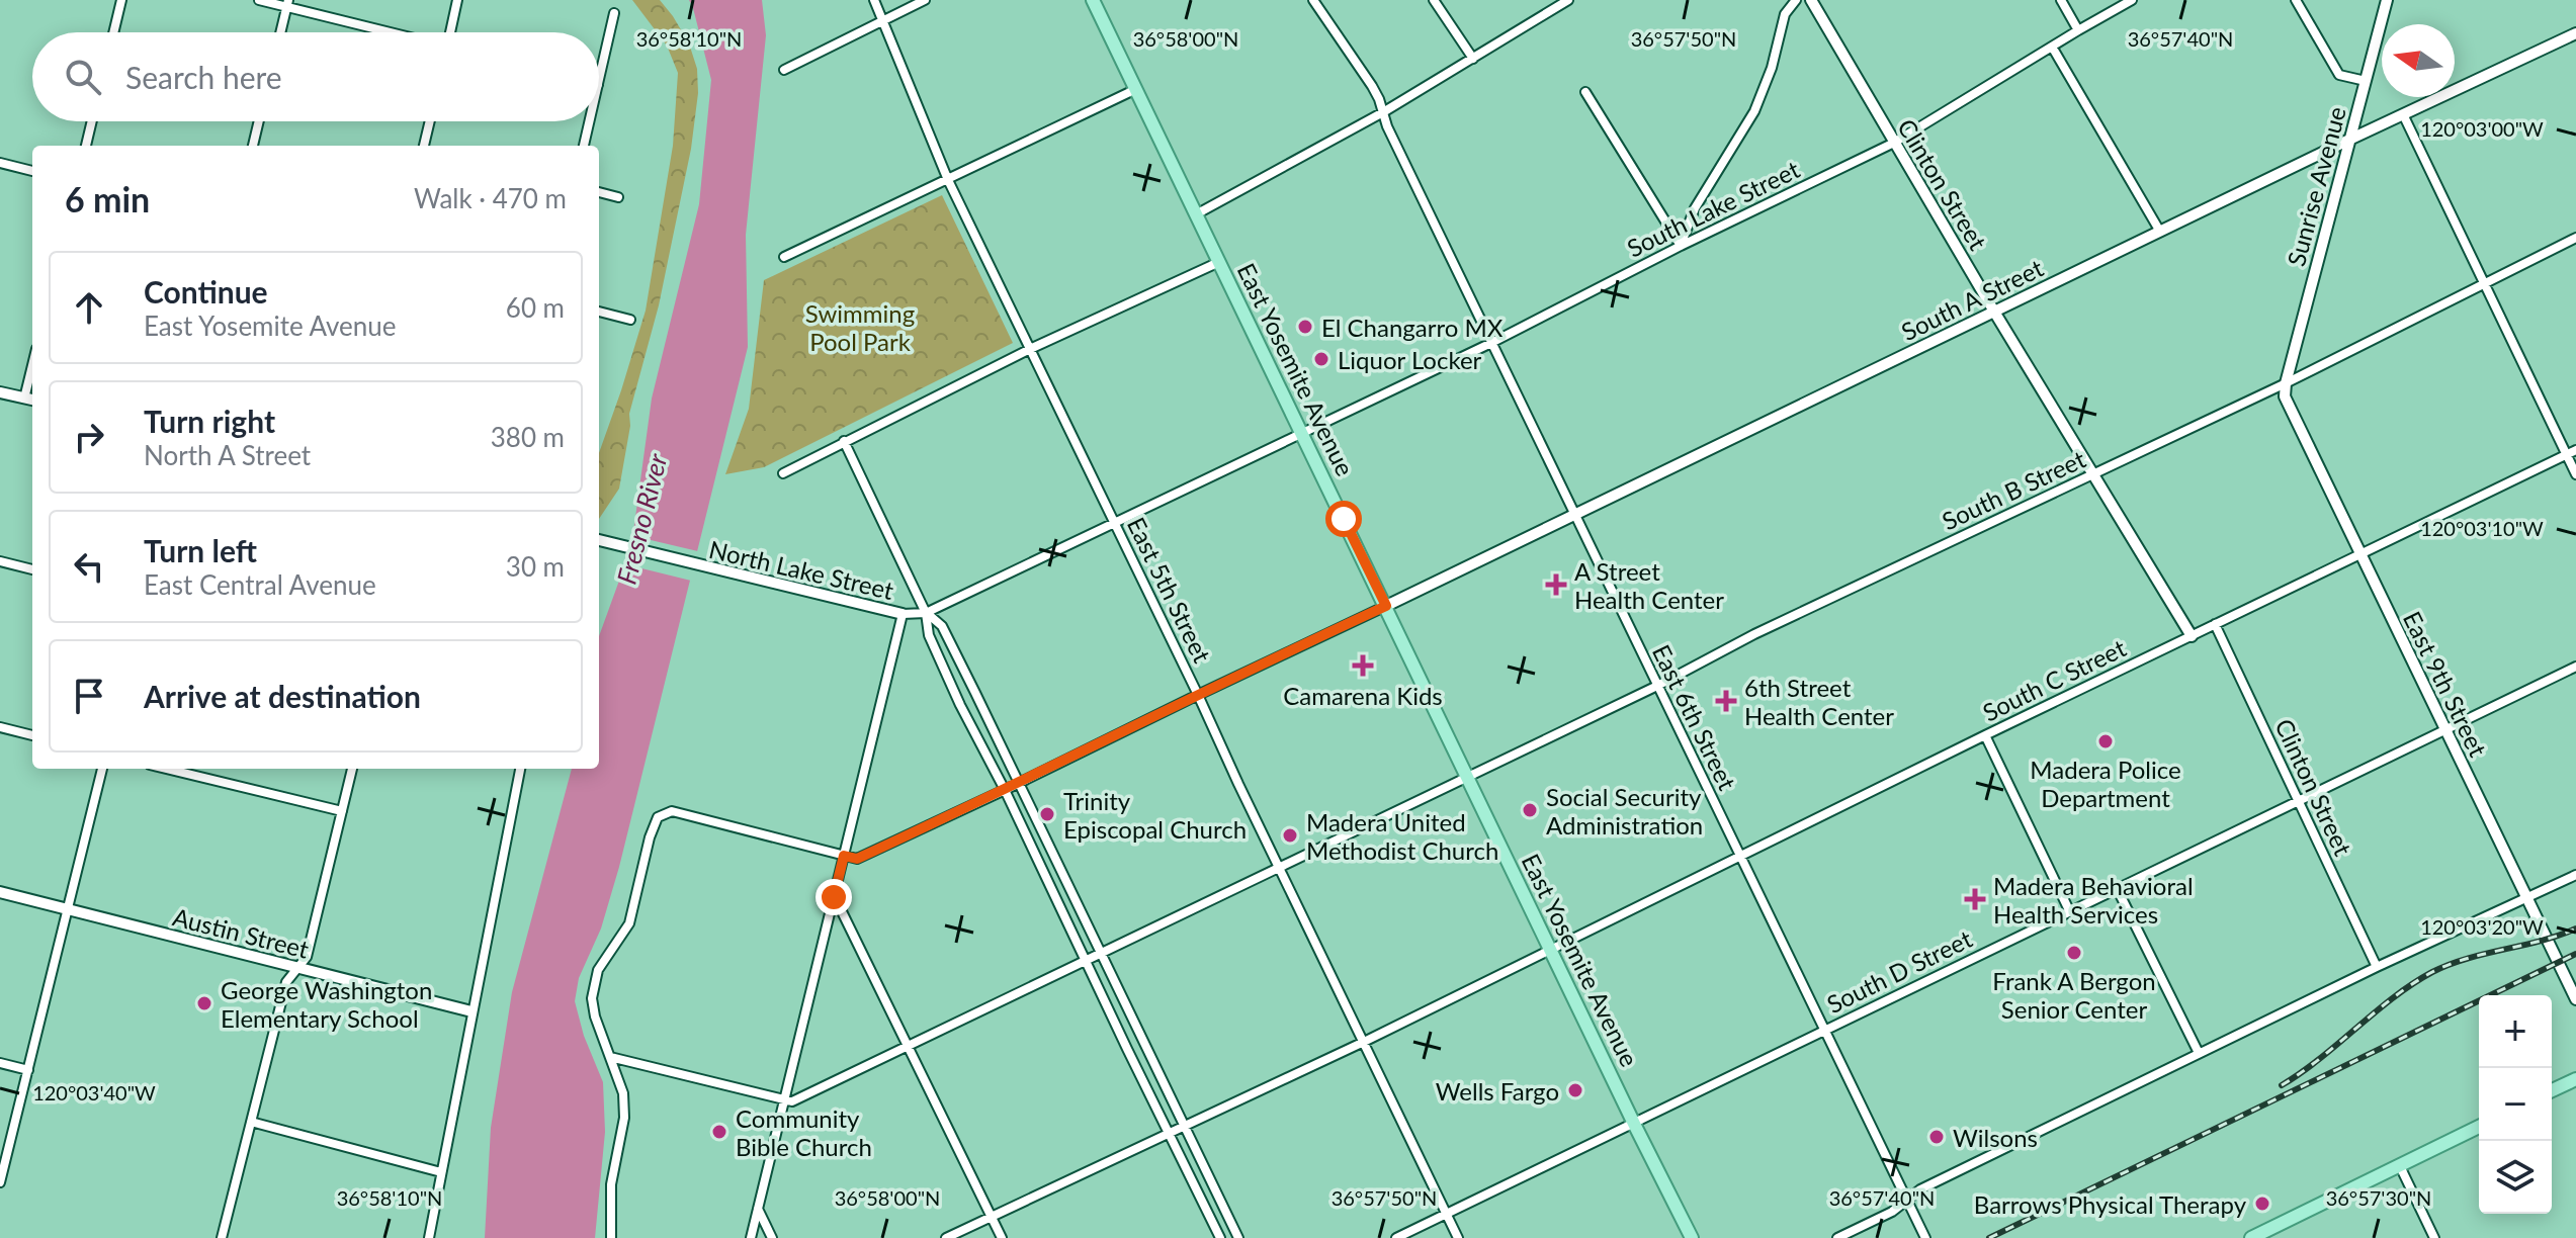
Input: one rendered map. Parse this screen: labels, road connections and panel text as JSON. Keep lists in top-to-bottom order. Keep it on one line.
{"streets":{"main road":["East Yosemite Avenue"],"street":["Clinton Street","Sunrise Avenue","South Lake Street","South A Street","South B Street","North Lake Street","East 5th Street","South C Street","East 9th Street","East 6th Street","Austin Street","South D Street"]},"crossings":[["Clinton Street","South Lake Street"],["Clinton Street","South A Street"],["Clinton Street","South B Street"],["Clinton Street","South C Street"],["Clinton Street","South D Street"],["Sunrise Avenue","South A Street"],["Sunrise Avenue","South B Street"],["Sunrise Avenue","East 9th Street"],["South Lake Street","East Yosemite Avenue"],["South Lake Street","North Lake Street"],["South Lake Street","East 6th Street"],["South A Street","East Yosemite Avenue"],["South A Street","East 6th Street"],["East Yosemite Avenue","South B Street"],["East Yosemite Avenue","North Lake Street"],["East Yosemite Avenue","South C Street"],["East Yosemite Avenue","South D Street"],["South B Street","East 5th Street"],["South B Street","East 9th Street"],["South B Street","East 6th Street"],["North Lake Street","East 5th Street"],["East 5th Street","South C Street"],["East 5th Street","South D Street"],["South C Street","East 9th Street"],["South C Street","East 6th Street"],["East 9th Street","South D Street"],["East 6th Street","South D Street"]],"water":["Fresno River"],"parks":["Swimming Pool Park"],"places":{"other":["El Changarro MX","Liquor Locker","Madera Police Department","Social Security Administration","Trinity Episcopal Church","Madera United Methodist Church","Frank A Bergon Senior Center","George Washington Elementary School","Wells Fargo","Community Bible Church","Wilsons","Barrows Physical Therapy"],"health":["A Street Health Center","Camarena Kids","6th Street Health Center","Madera Behavioral Health Services"]},"north":"left","page":{"search":"Search here","heading":["6 min","Walk · 470 m"],"list":[["Continue","East Yosemite Avenue","60 m"],["Turn right","North A Street","380 m"],["Turn left","East Central Avenue","30 m"],"Arrive at destination"],"map_buttons":["+","−"]},"coordinates":["36°58'10\"N","36°58'00\"N","36°57'50\"N","36°57'40\"N","120°03'00\"W","120°03'10\"W","120°03'20\"W","120°03'40\"W","36°57'30\"N"]}
